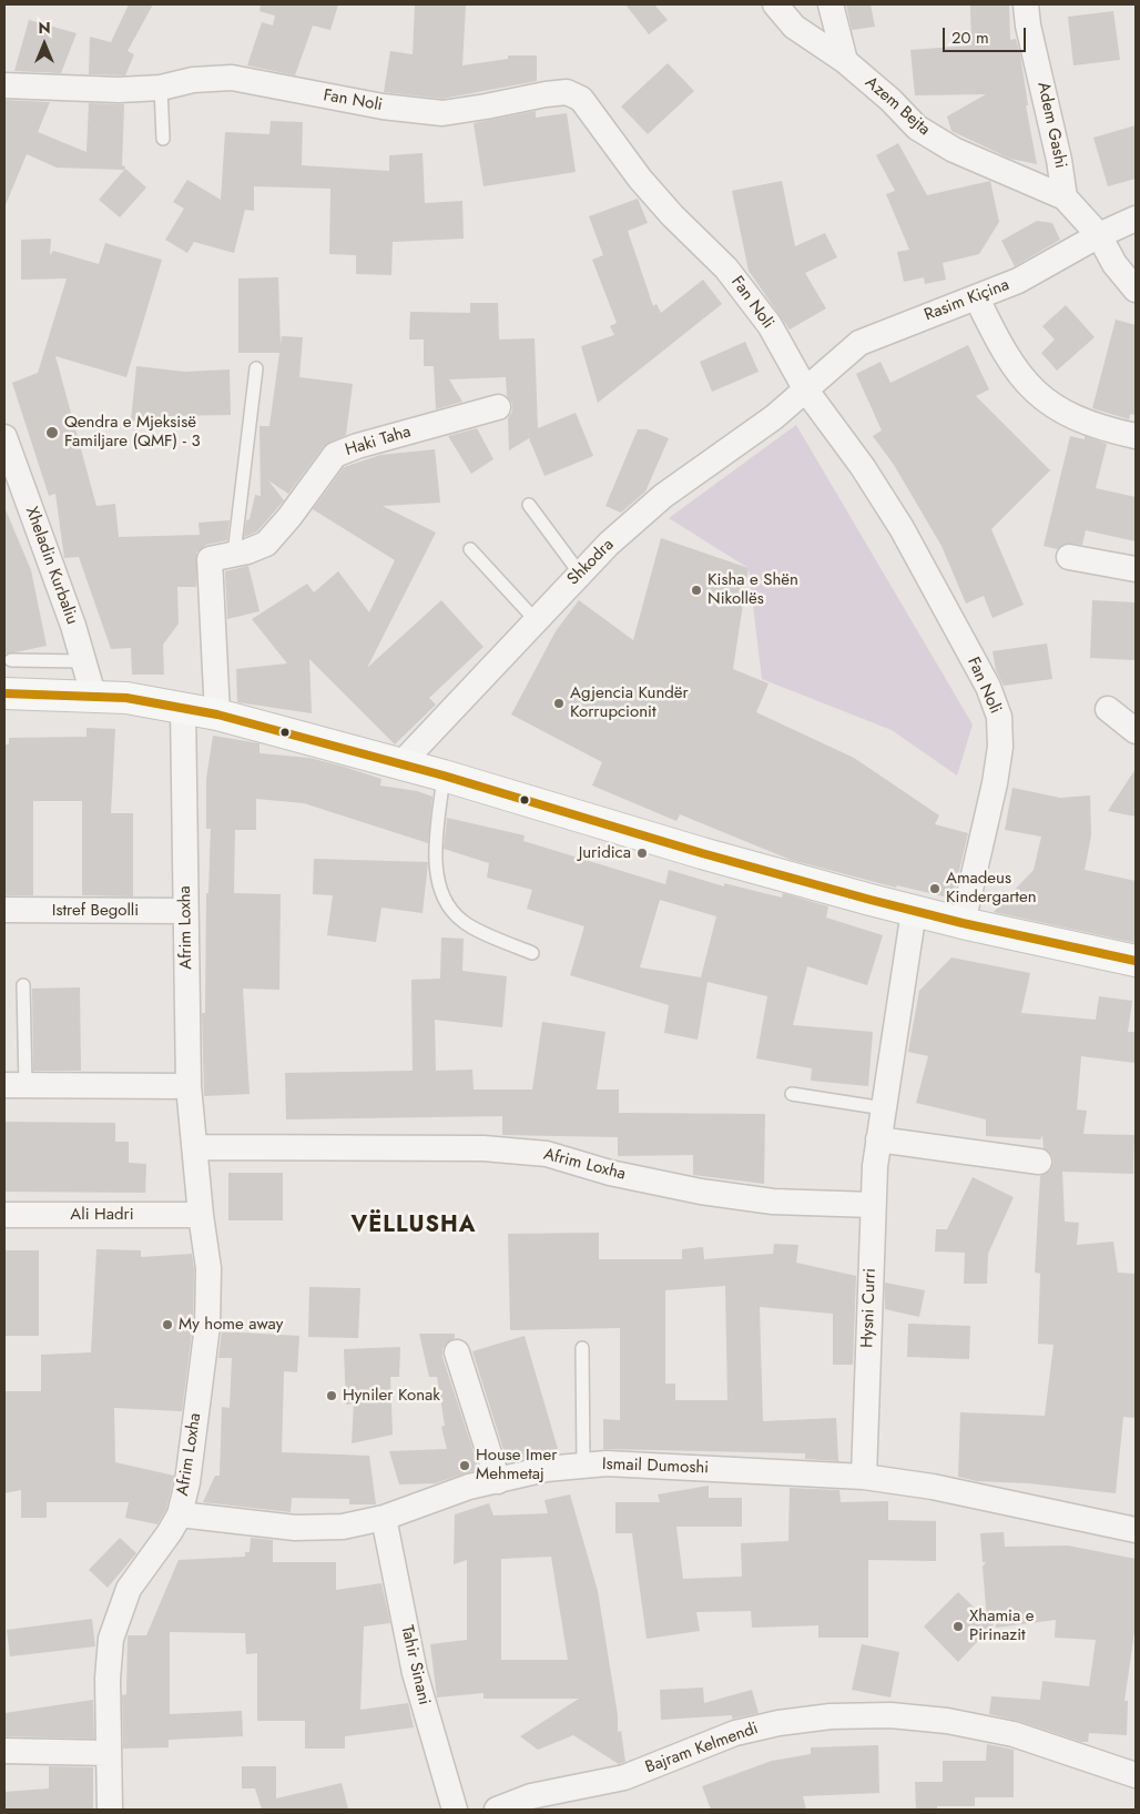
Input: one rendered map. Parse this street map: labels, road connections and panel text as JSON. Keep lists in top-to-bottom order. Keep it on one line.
{"streets":{"street":["Fan Noli","Azem Bejta","Adem Gashi","Rasim Kiçina","Haki Taha","Shkodra","Xheladin Kurbaliu","Istref Begolli","Afrim Loxha","Ali Hadri","Hysni Curri","Ismail Dumoshi","Tahir Sinani","Bajram Kelmendi"]},"crossings":[["Fan Noli","Rasim Kiçina"],["Fan Noli","Shkodra"],["Azem Bejta","Adem Gashi"],["Rasim Kiçina","Shkodra"],["Istref Begolli","Afrim Loxha"],["Afrim Loxha","Ali Hadri"],["Afrim Loxha","Hysni Curri"],["Afrim Loxha","Ismail Dumoshi"],["Hysni Curri","Ismail Dumoshi"],["Ismail Dumoshi","Tahir Sinani"]],"districts":["VËLLUSHA"],"places":["Qendra e Mjeksisë Familjare (QMF) - 3","Kisha e Shën Nikollës","Agjencia Kundër Korrupcionit","Juridica","Amadeus Kindergarten","My home away","Hyniler Konak","House Imer Mehmetaj","Xhamia e Pirinazit"],"scale_bar":"20 m","north":"top"}
